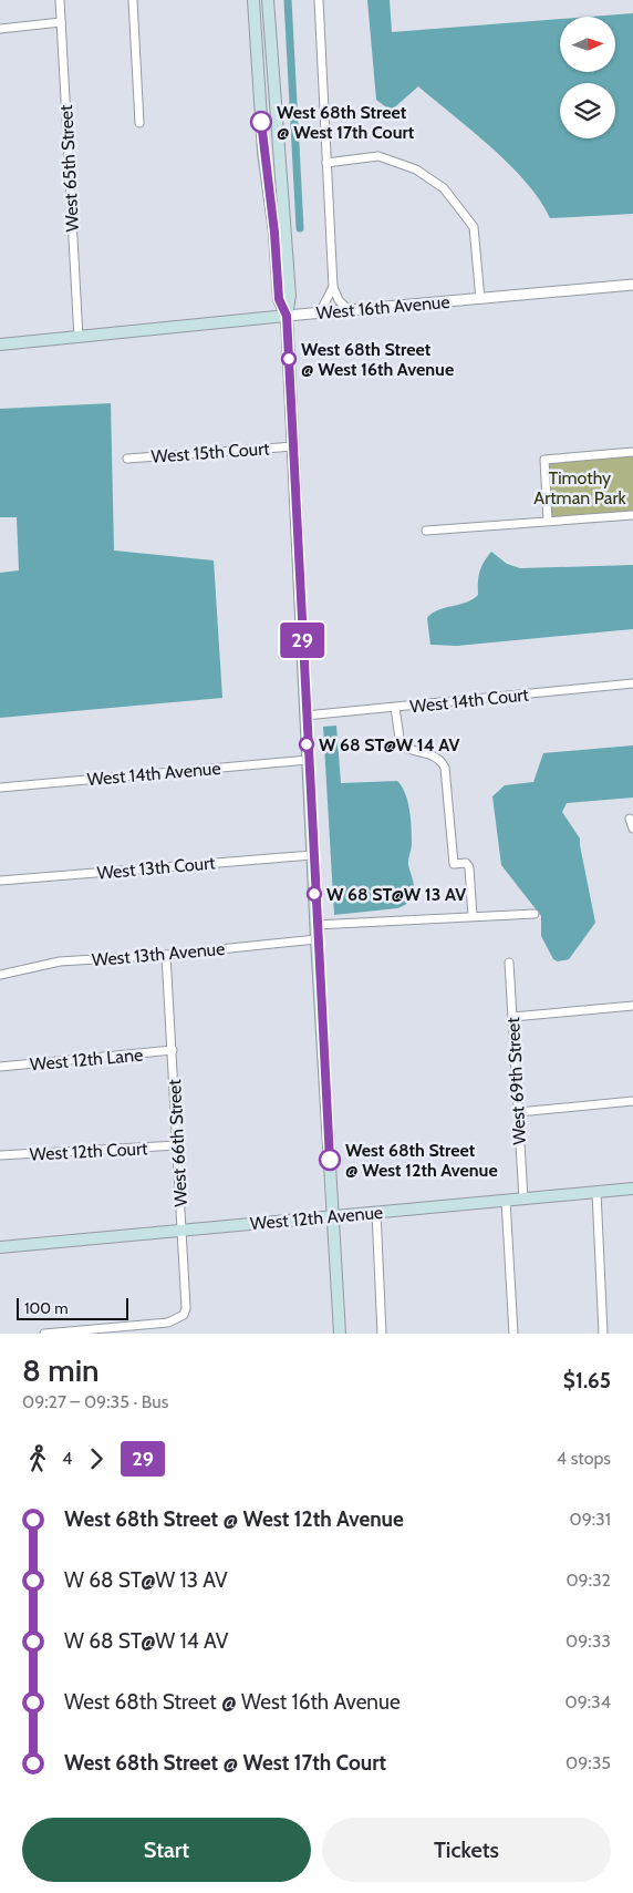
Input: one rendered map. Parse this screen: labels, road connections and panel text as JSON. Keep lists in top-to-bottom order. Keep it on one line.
{"streets":{"main road":["West 16th Avenue","West 12th Avenue"],"street":["West 65th Street","West 15th Court","West 14th Court","West 14th Avenue","West 13th Court","West 13th Avenue","West 12th Lane","West 69th Street","West 66th Street","West 12th Court"]},"crossings":[["West 65th Street","West 16th Avenue"],["West 13th Avenue","West 66th Street"],["West 12th Lane","West 66th Street"],["West 69th Street","West 12th Avenue"],["West 66th Street","West 12th Court"],["West 66th Street","West 12th Avenue"]],"parks":["Timothy Artman Park"],"places":["West 68th Street @ West 17th Court","West 68th Street @ West 16th Avenue","W 68 ST@W 14 AV","W 68 ST@W 13 AV","West 68th Street @ West 12th Avenue"],"lines":["bus line 29"],"scale_bar":"100 m","north":"right","page":{"on_map":"29","scale":"100 m","heading":["8 min","09:27 – 09:35 · Bus","$1.65"],"legs":["4","29","4 stops"],"list":[{"name":"West 68th Street @ West 12th Avenue","value":"09:31"},{"name":"W 68 ST@W 13 AV","value":"09:32"},{"name":"W 68 ST@W 14 AV","value":"09:33"},{"name":"West 68th Street @ West 16th Avenue","value":"09:34"},{"name":"West 68th Street @ West 17th Court","value":"09:35"}],"buttons":["Start","Tickets"]}}
